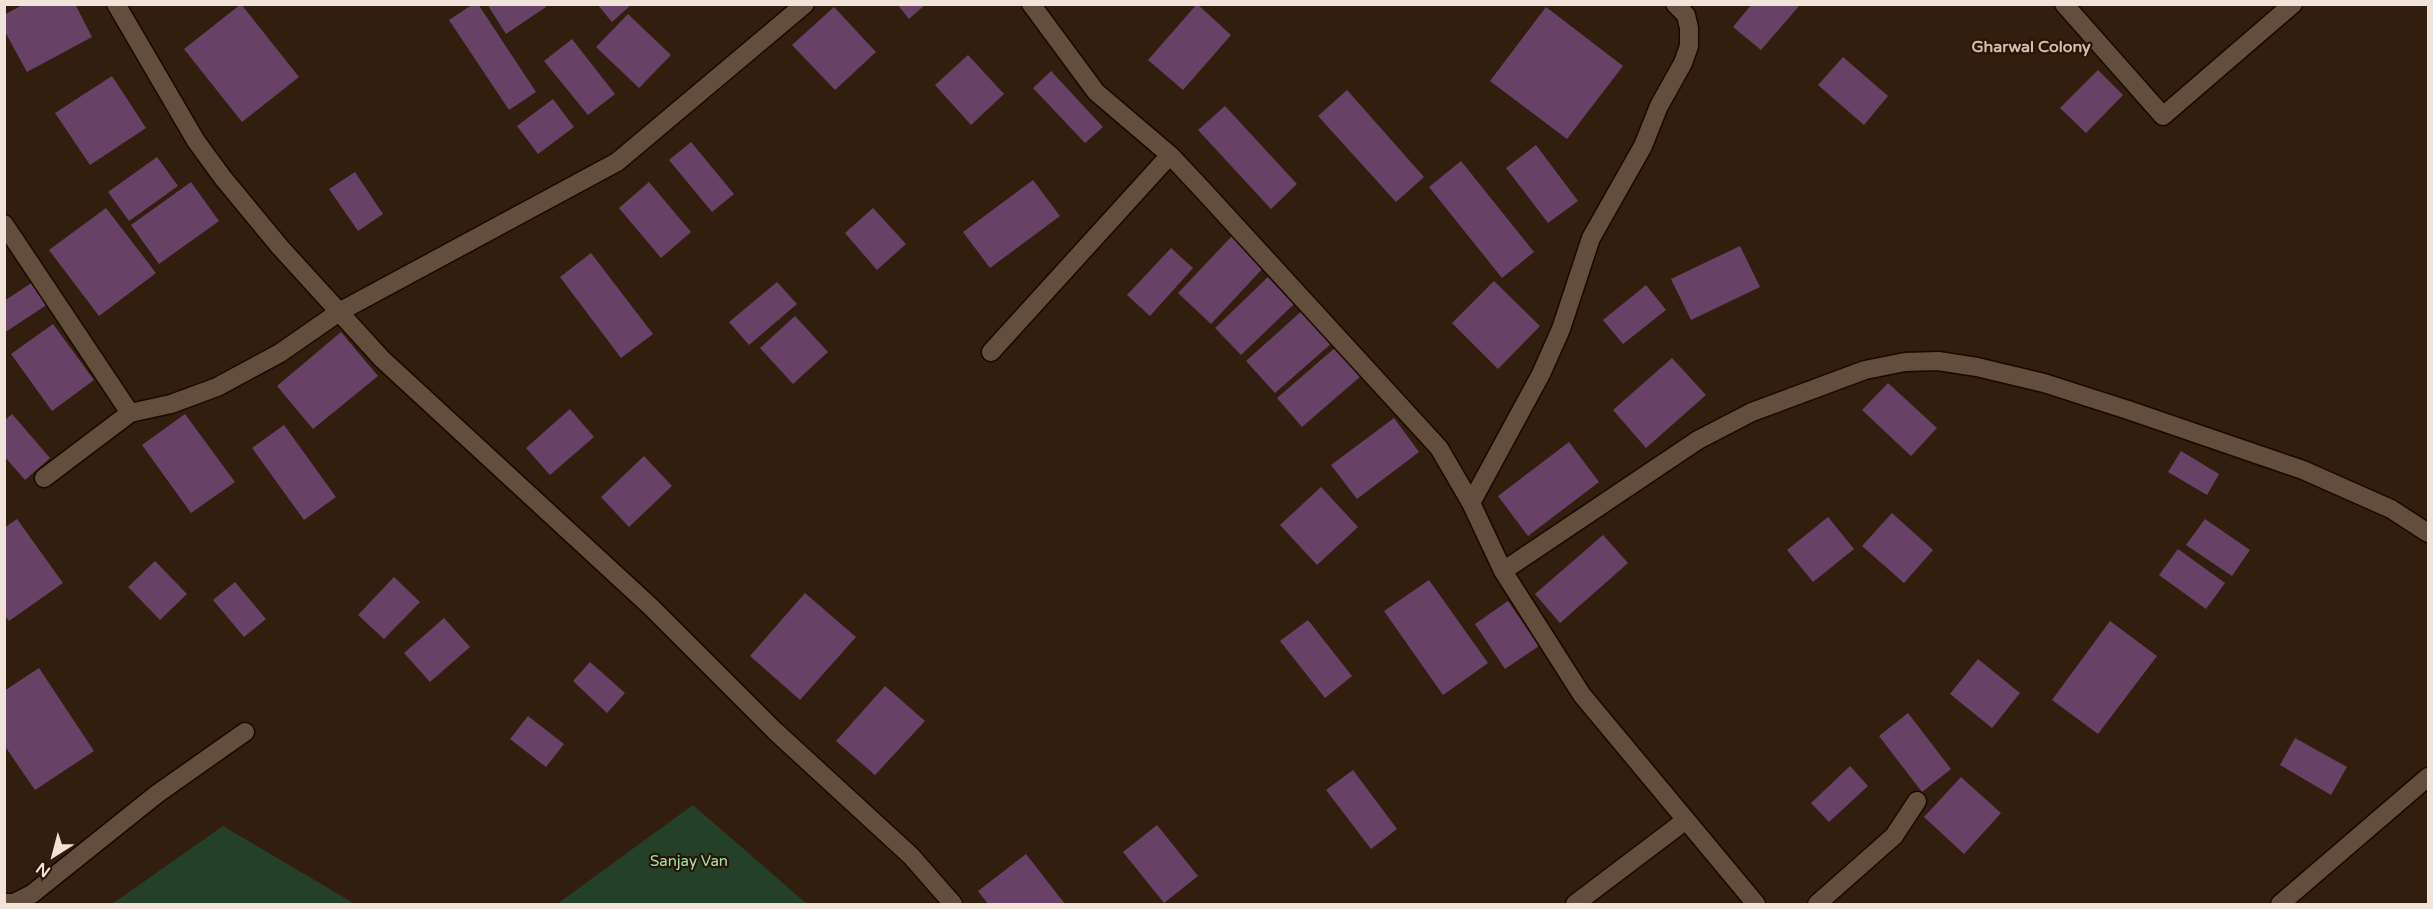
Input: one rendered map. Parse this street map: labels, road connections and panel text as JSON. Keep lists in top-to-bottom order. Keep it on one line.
{"districts":["Gharwal Colony"],"parks":["Sanjay Van"],"north":"bottom left"}
